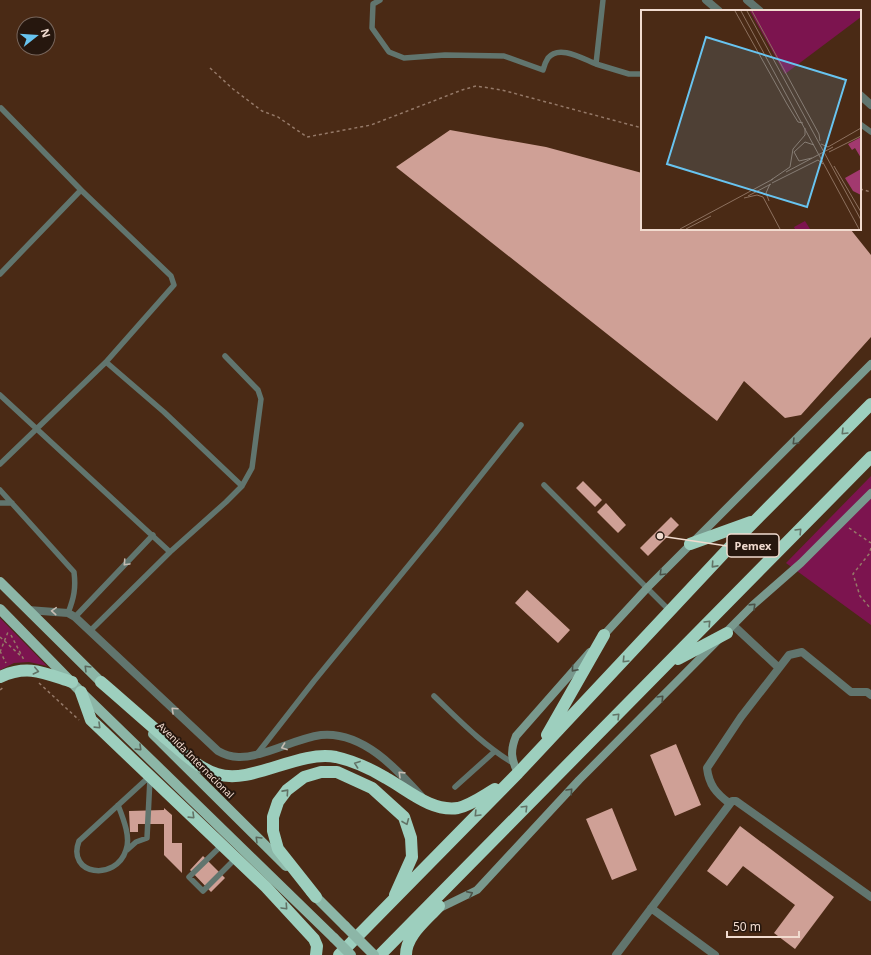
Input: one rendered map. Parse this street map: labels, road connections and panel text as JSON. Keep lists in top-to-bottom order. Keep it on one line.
{"streets":{"main road":["Avenida Internacional"]},"places":["Pemex"],"scale_bar":"50 m","north":"right"}
